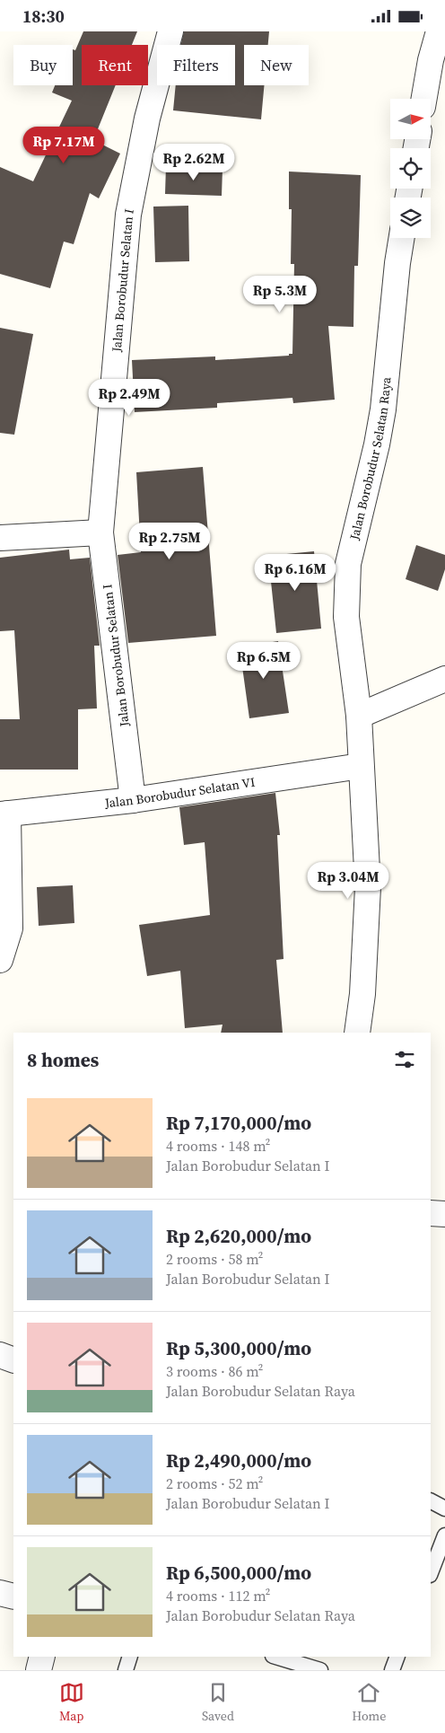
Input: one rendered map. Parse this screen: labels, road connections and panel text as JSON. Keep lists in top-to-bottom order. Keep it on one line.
{"streets":{"street":["Jalan Borobudur Selatan I","Jalan Borobudur Selatan Raya","Jalan Borobudur Selatan VI"]},"crossings":[["Jalan Borobudur Selatan I","Jalan Borobudur Selatan VI"],["Jalan Borobudur Selatan Raya","Jalan Borobudur Selatan VI"]],"north":"right","page":{"status":"18:30","chip":["Buy","Rent","Filters","New"],"price":["Rp 7.17M","Rp 2.62M","Rp 5.3M","Rp 2.49M","Rp 2.75M","Rp 6.16M","Rp 6.5M","Rp 3.04M"],"heading":"8 homes","list":[{"name":"Rp 7,170,000/mo","note":"4 rooms · 148 m² · Jalan Borobudur Selatan I"},{"name":"Rp 2,620,000/mo","note":"2 rooms · 58 m² · Jalan Borobudur Selatan I"},{"name":"Rp 5,300,000/mo","note":"3 rooms · 86 m² · Jalan Borobudur Selatan Raya"},{"name":"Rp 2,490,000/mo","note":"2 rooms · 52 m² · Jalan Borobudur Selatan I"},{"name":"Rp 6,500,000/mo","note":"4 rooms · 112 m² · Jalan Borobudur Selatan Raya"}],"tabs":["Map","Saved","Home"]}}
